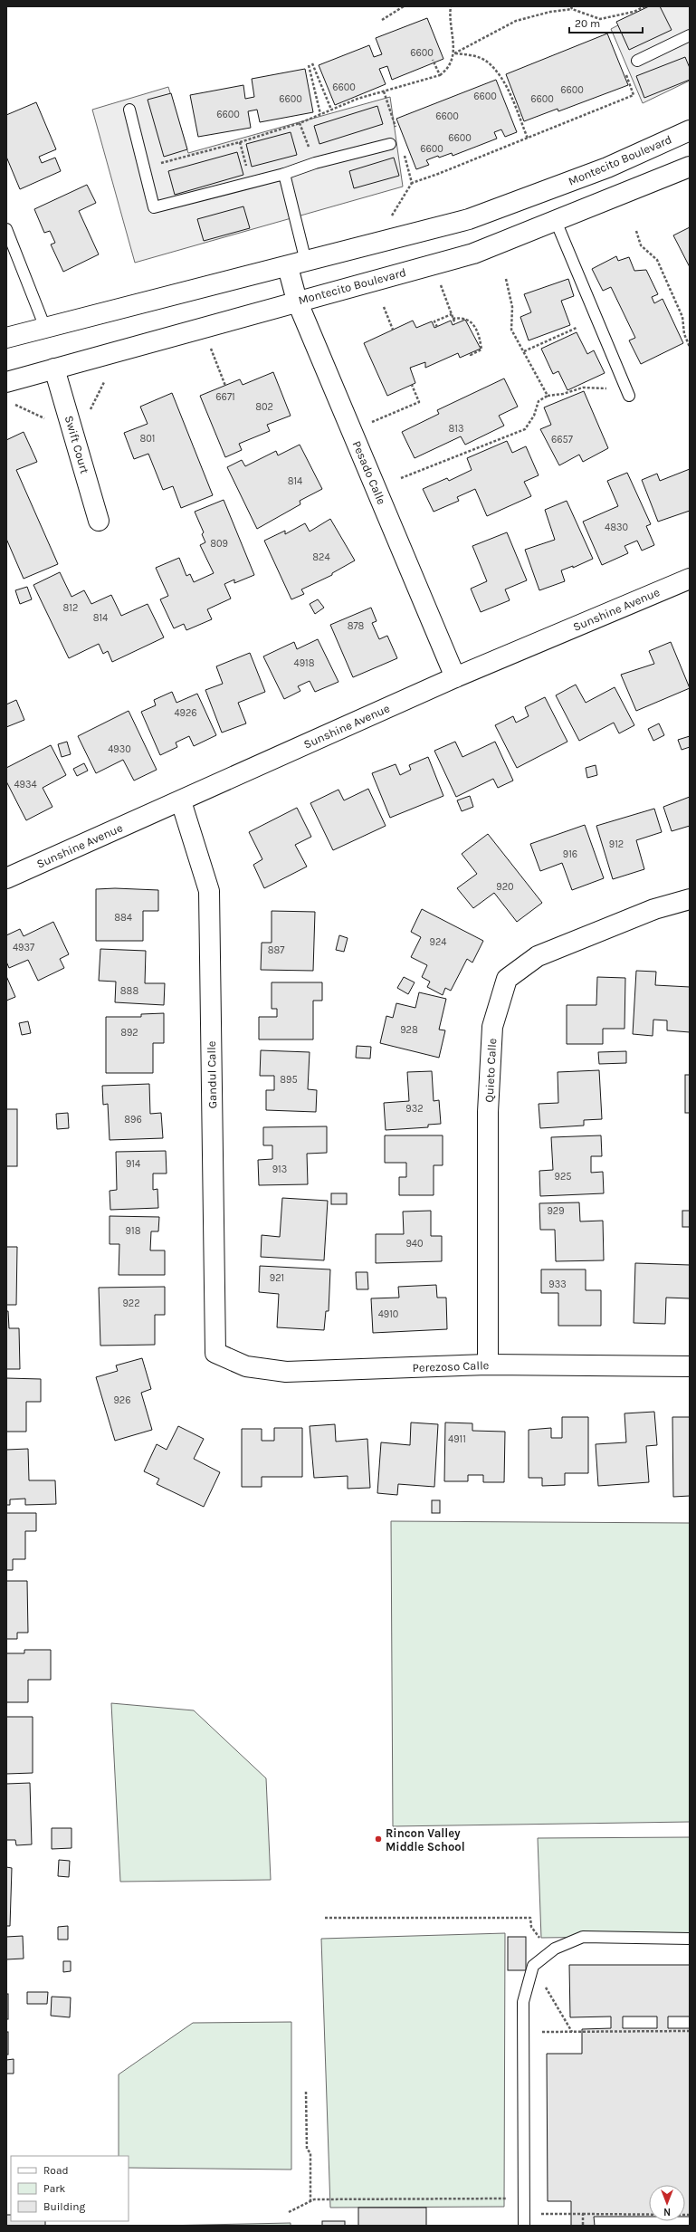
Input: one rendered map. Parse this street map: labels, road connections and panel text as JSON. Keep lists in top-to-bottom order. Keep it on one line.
{"streets":{"street":["Montecito Boulevard","Swift Court","Pesado Calle","Sunshine Avenue","Quieto Calle","Gandul Calle","Perezoso Calle"]},"crossings":[["Montecito Boulevard","Swift Court"],["Montecito Boulevard","Pesado Calle"],["Pesado Calle","Sunshine Avenue"],["Sunshine Avenue","Gandul Calle"],["Quieto Calle","Perezoso Calle"],["Gandul Calle","Perezoso Calle"]],"places":["Rincon Valley Middle School"],"house_numbers":["6600","6600","6600","6600","6600","6600","6600","6600","6600","6600","6671","802","813","801","6657","814","4830","809","824","812","814","878","4918","4926","4930","4934","912","916","920","884","924","4937","887","888","928","892","895","932","896","914","913","925","929","918","940","921","933","922","4910","926","4911"],"legend":["Road","Park","Building"],"scale_bar":"20 m","north":"bottom"}
